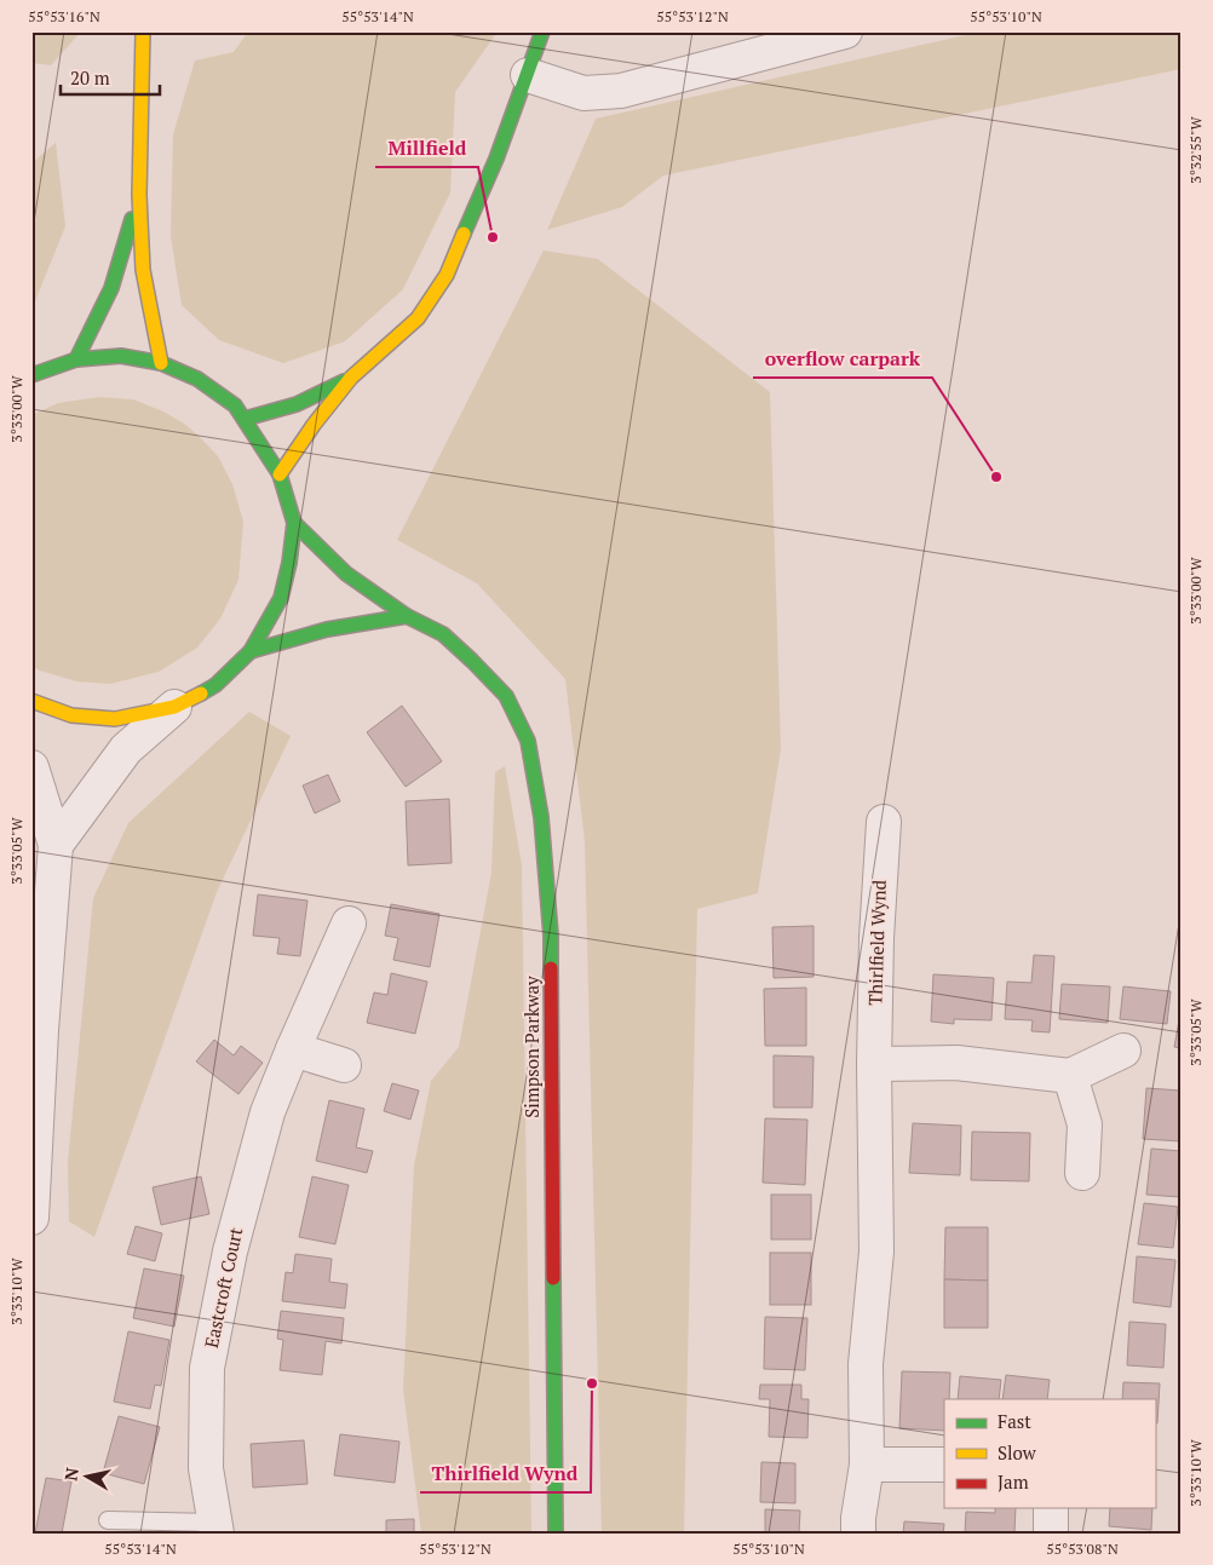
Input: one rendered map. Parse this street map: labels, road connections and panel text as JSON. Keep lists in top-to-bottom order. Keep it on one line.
{"streets":{"main road":["Simpson Parkway"],"street":["Thirlfield Wynd","Eastcroft Court"]},"places":["Millfield","overflow carpark","Thirlfield Wynd"],"legend":["Fast","Slow","Jam"],"scale_bar":"20 m","north":"left","coordinates":["55°53'16\"N","55°53'14\"N","55°53'12\"N","55°53'10\"N","3°32'55\"W","3°33'00\"W","3°33'05\"W","3°33'10\"W","55°53'08\"N"]}
